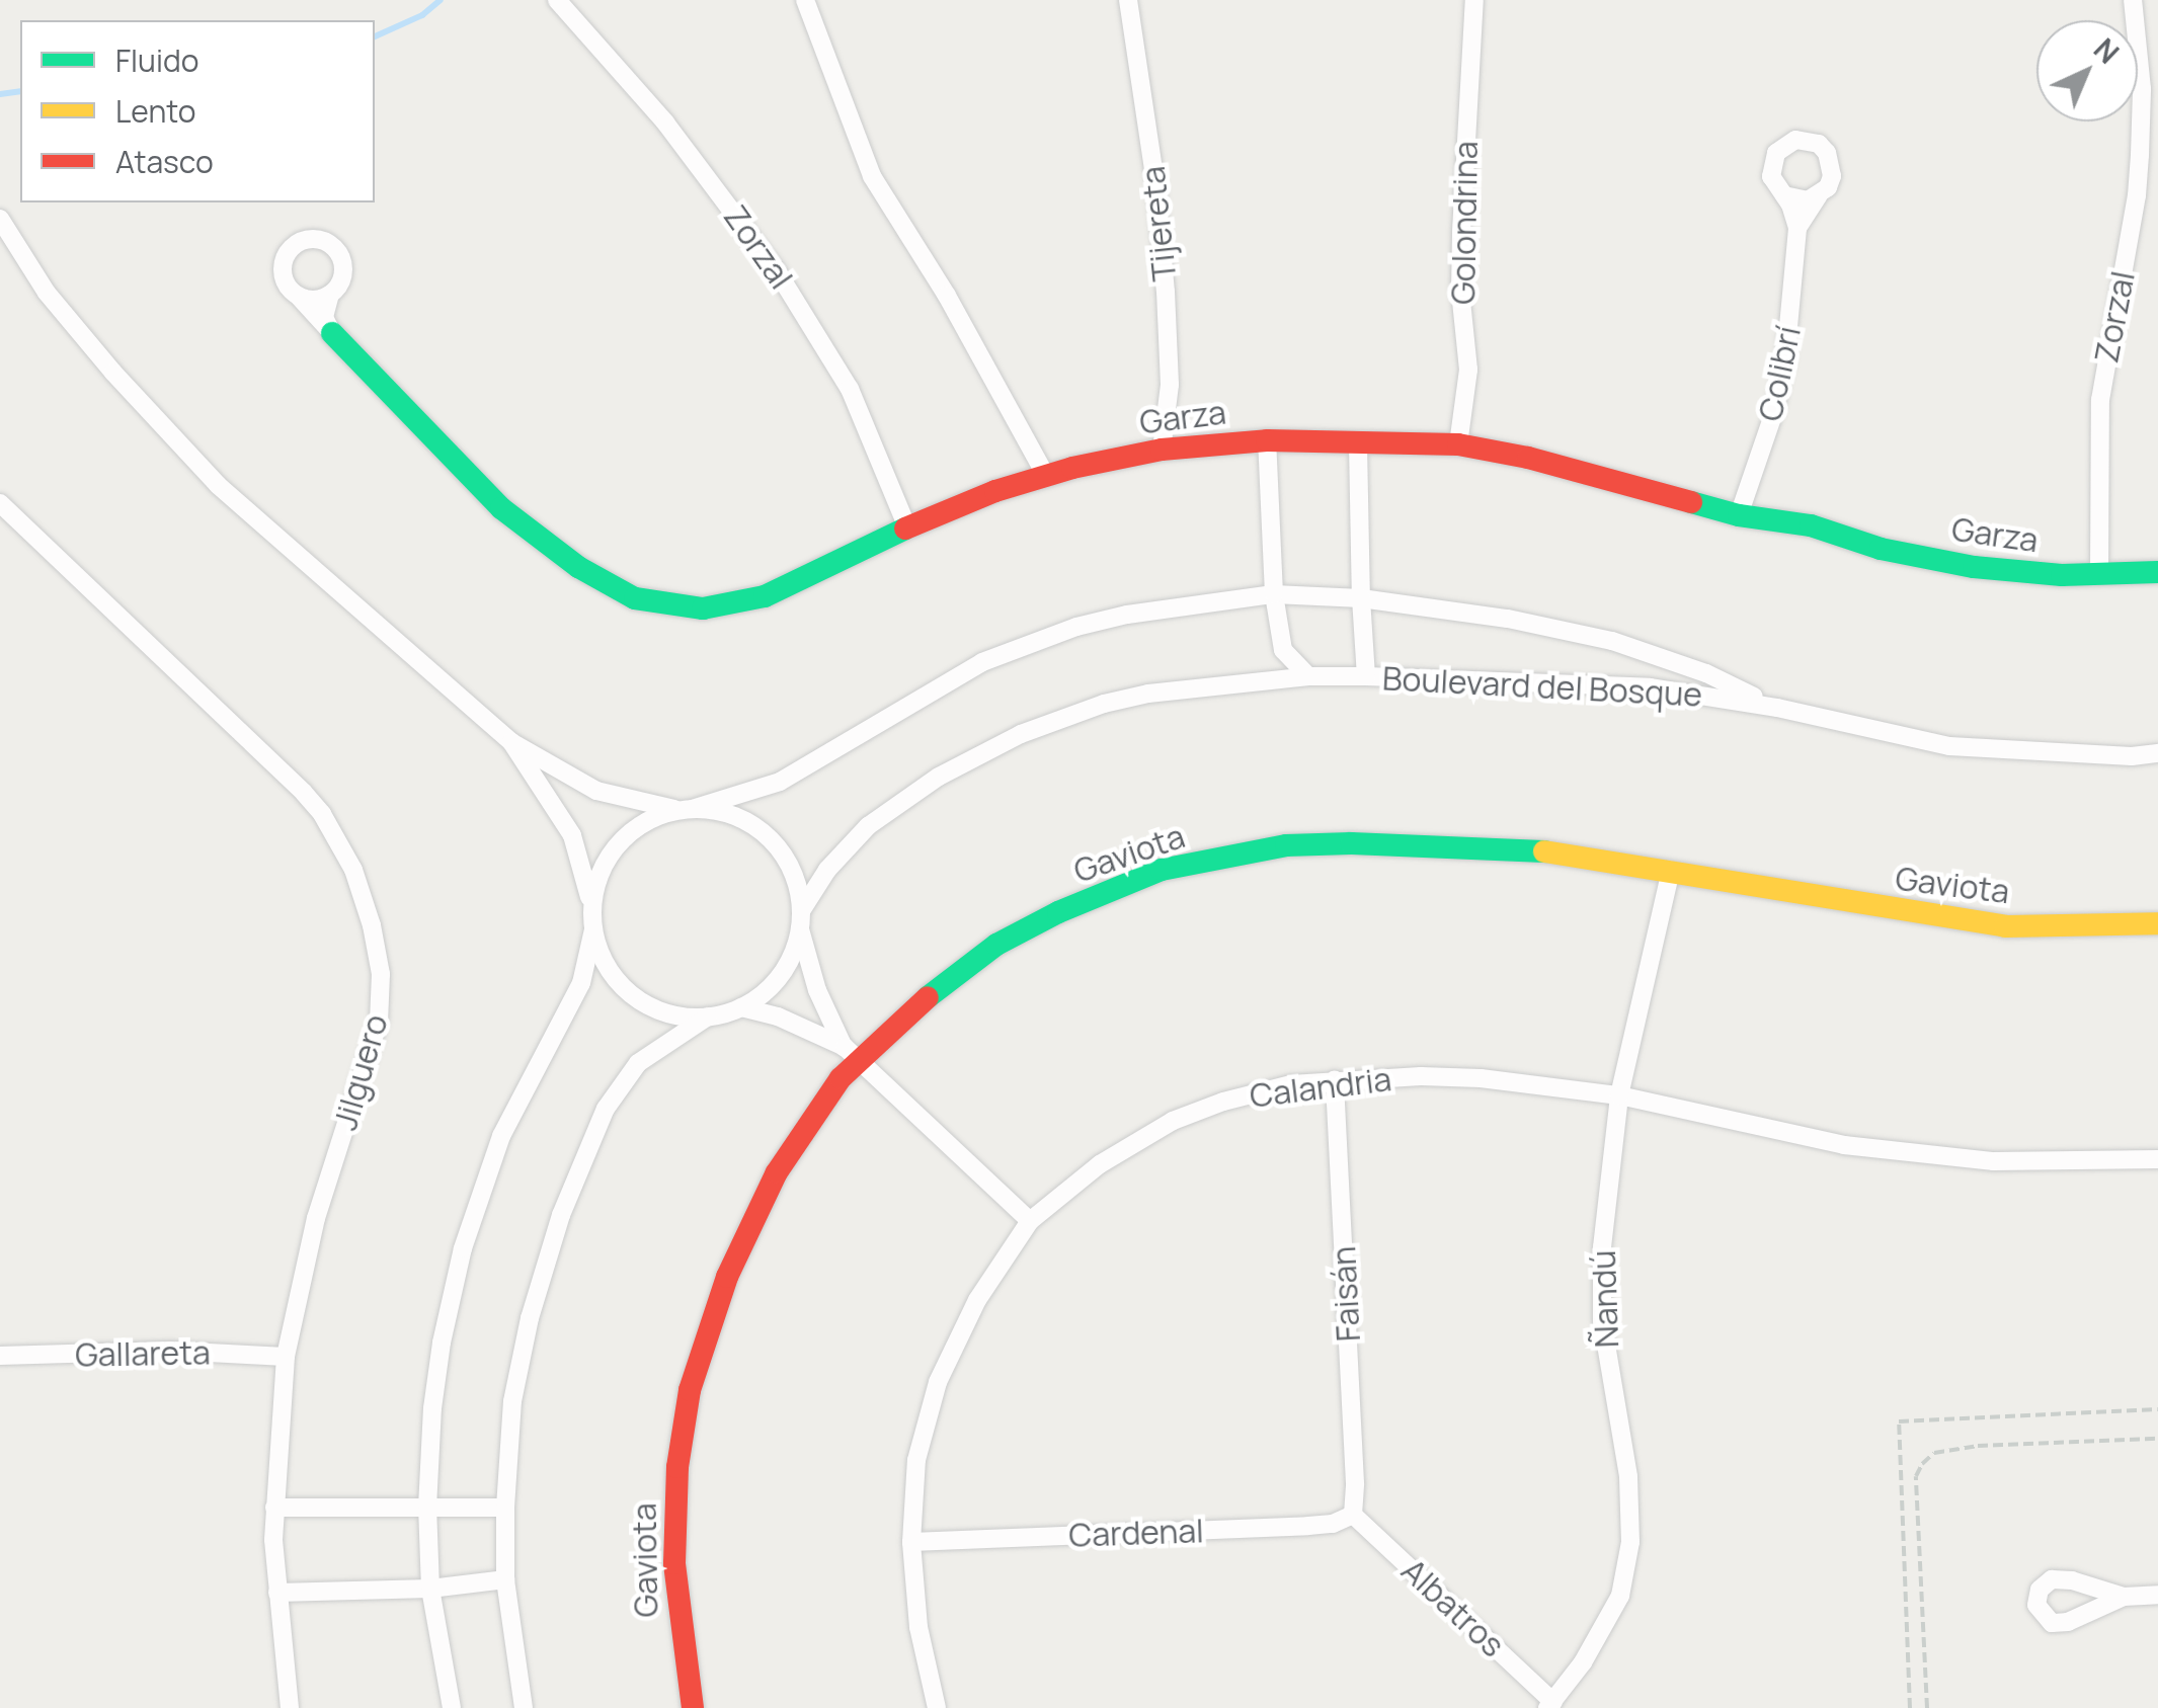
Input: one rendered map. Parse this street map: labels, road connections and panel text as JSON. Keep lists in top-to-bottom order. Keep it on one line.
{"streets":{"street":["Golondrina","Tijereta","Zorzal","Colibrí","Garza","Boulevard del Bosque","Gaviota","Jilguero","Calandria","Faisán","Ñandú","Gallareta","Cardenal","Albatros"]},"crossings":[["Golondrina","Garza"],["Tijereta","Garza"],["Zorzal","Garza"],["Colibrí","Garza"],["Gaviota","Ñandú"],["Jilguero","Gallareta"],["Calandria","Faisán"],["Calandria","Ñandú"],["Calandria","Cardenal"],["Faisán","Cardenal"],["Faisán","Albatros"],["Ñandú","Albatros"],["Cardenal","Albatros"]],"legend":["Fluido","Lento","Atasco"],"north":"top right"}
